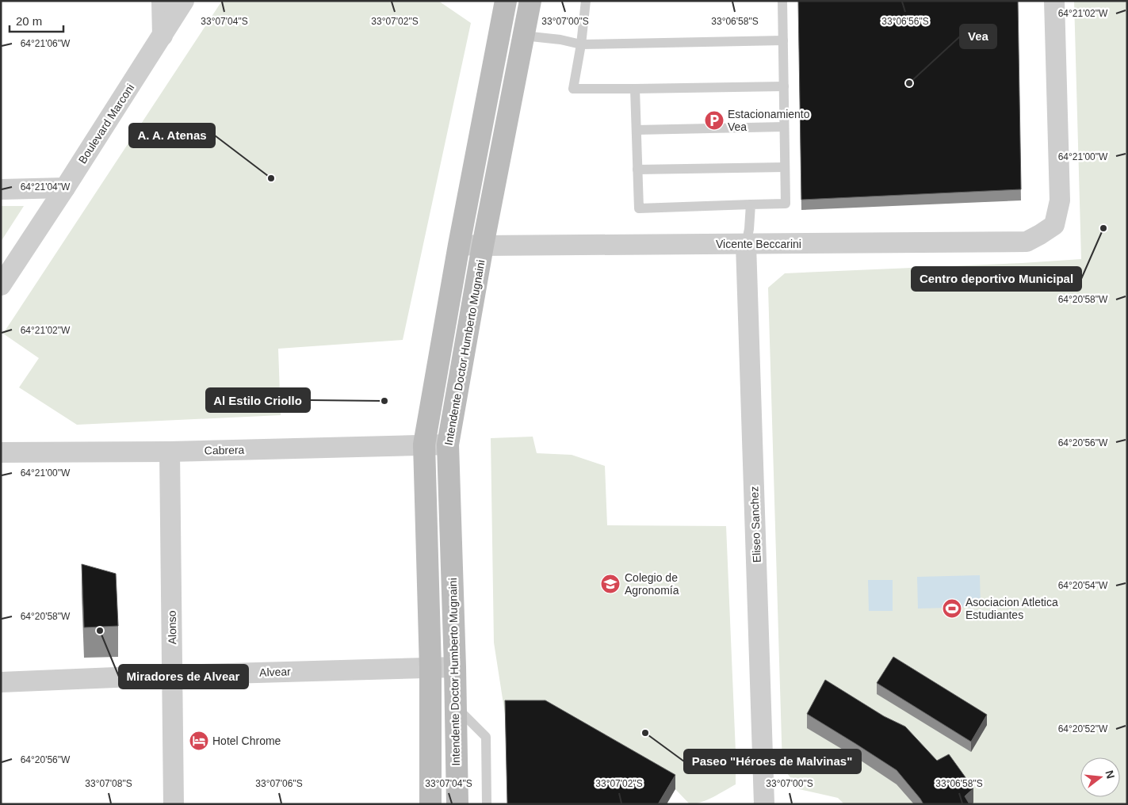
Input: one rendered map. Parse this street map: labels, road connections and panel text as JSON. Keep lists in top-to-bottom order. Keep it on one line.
{"streets":{"main road":["Intendente Doctor Humberto Mugnaini"],"street":["Boulevard Marconi","Vicente Beccarini","Cabrera","Eliseo Sanchez","Alonso","Alvear"]},"crossings":[["Vicente Beccarini","Intendente Doctor Humberto Mugnaini"],["Vicente Beccarini","Eliseo Sanchez"],["Intendente Doctor Humberto Mugnaini","Cabrera"],["Intendente Doctor Humberto Mugnaini","Alvear"],["Cabrera","Alonso"],["Alonso","Alvear"]],"places":{"other":["Vea","A. A. Atenas","Centro deportivo Municipal","Al Estilo Criollo","Miradores de Alvear","Paseo \"Héroes de Malvinas\""],"parking":["Estacionamiento Vea"],"school or university":["Colegio de Agronomía"],"sports":["Asociacion Atletica Estudiantes"],"hotel":["Hotel Chrome"]},"scale_bar":"20 m","north":"right","coordinates":["64°21'02\"W","33°07'04\"S","33°07'02\"S","33°07'00\"S","33°06'58\"S","33°06'56\"S","64°21'06\"W","64°21'00\"W","64°21'04\"W","64°20'58\"W","64°20'56\"W","64°20'54\"W","64°20'52\"W","33°07'08\"S","33°07'06\"S"]}
